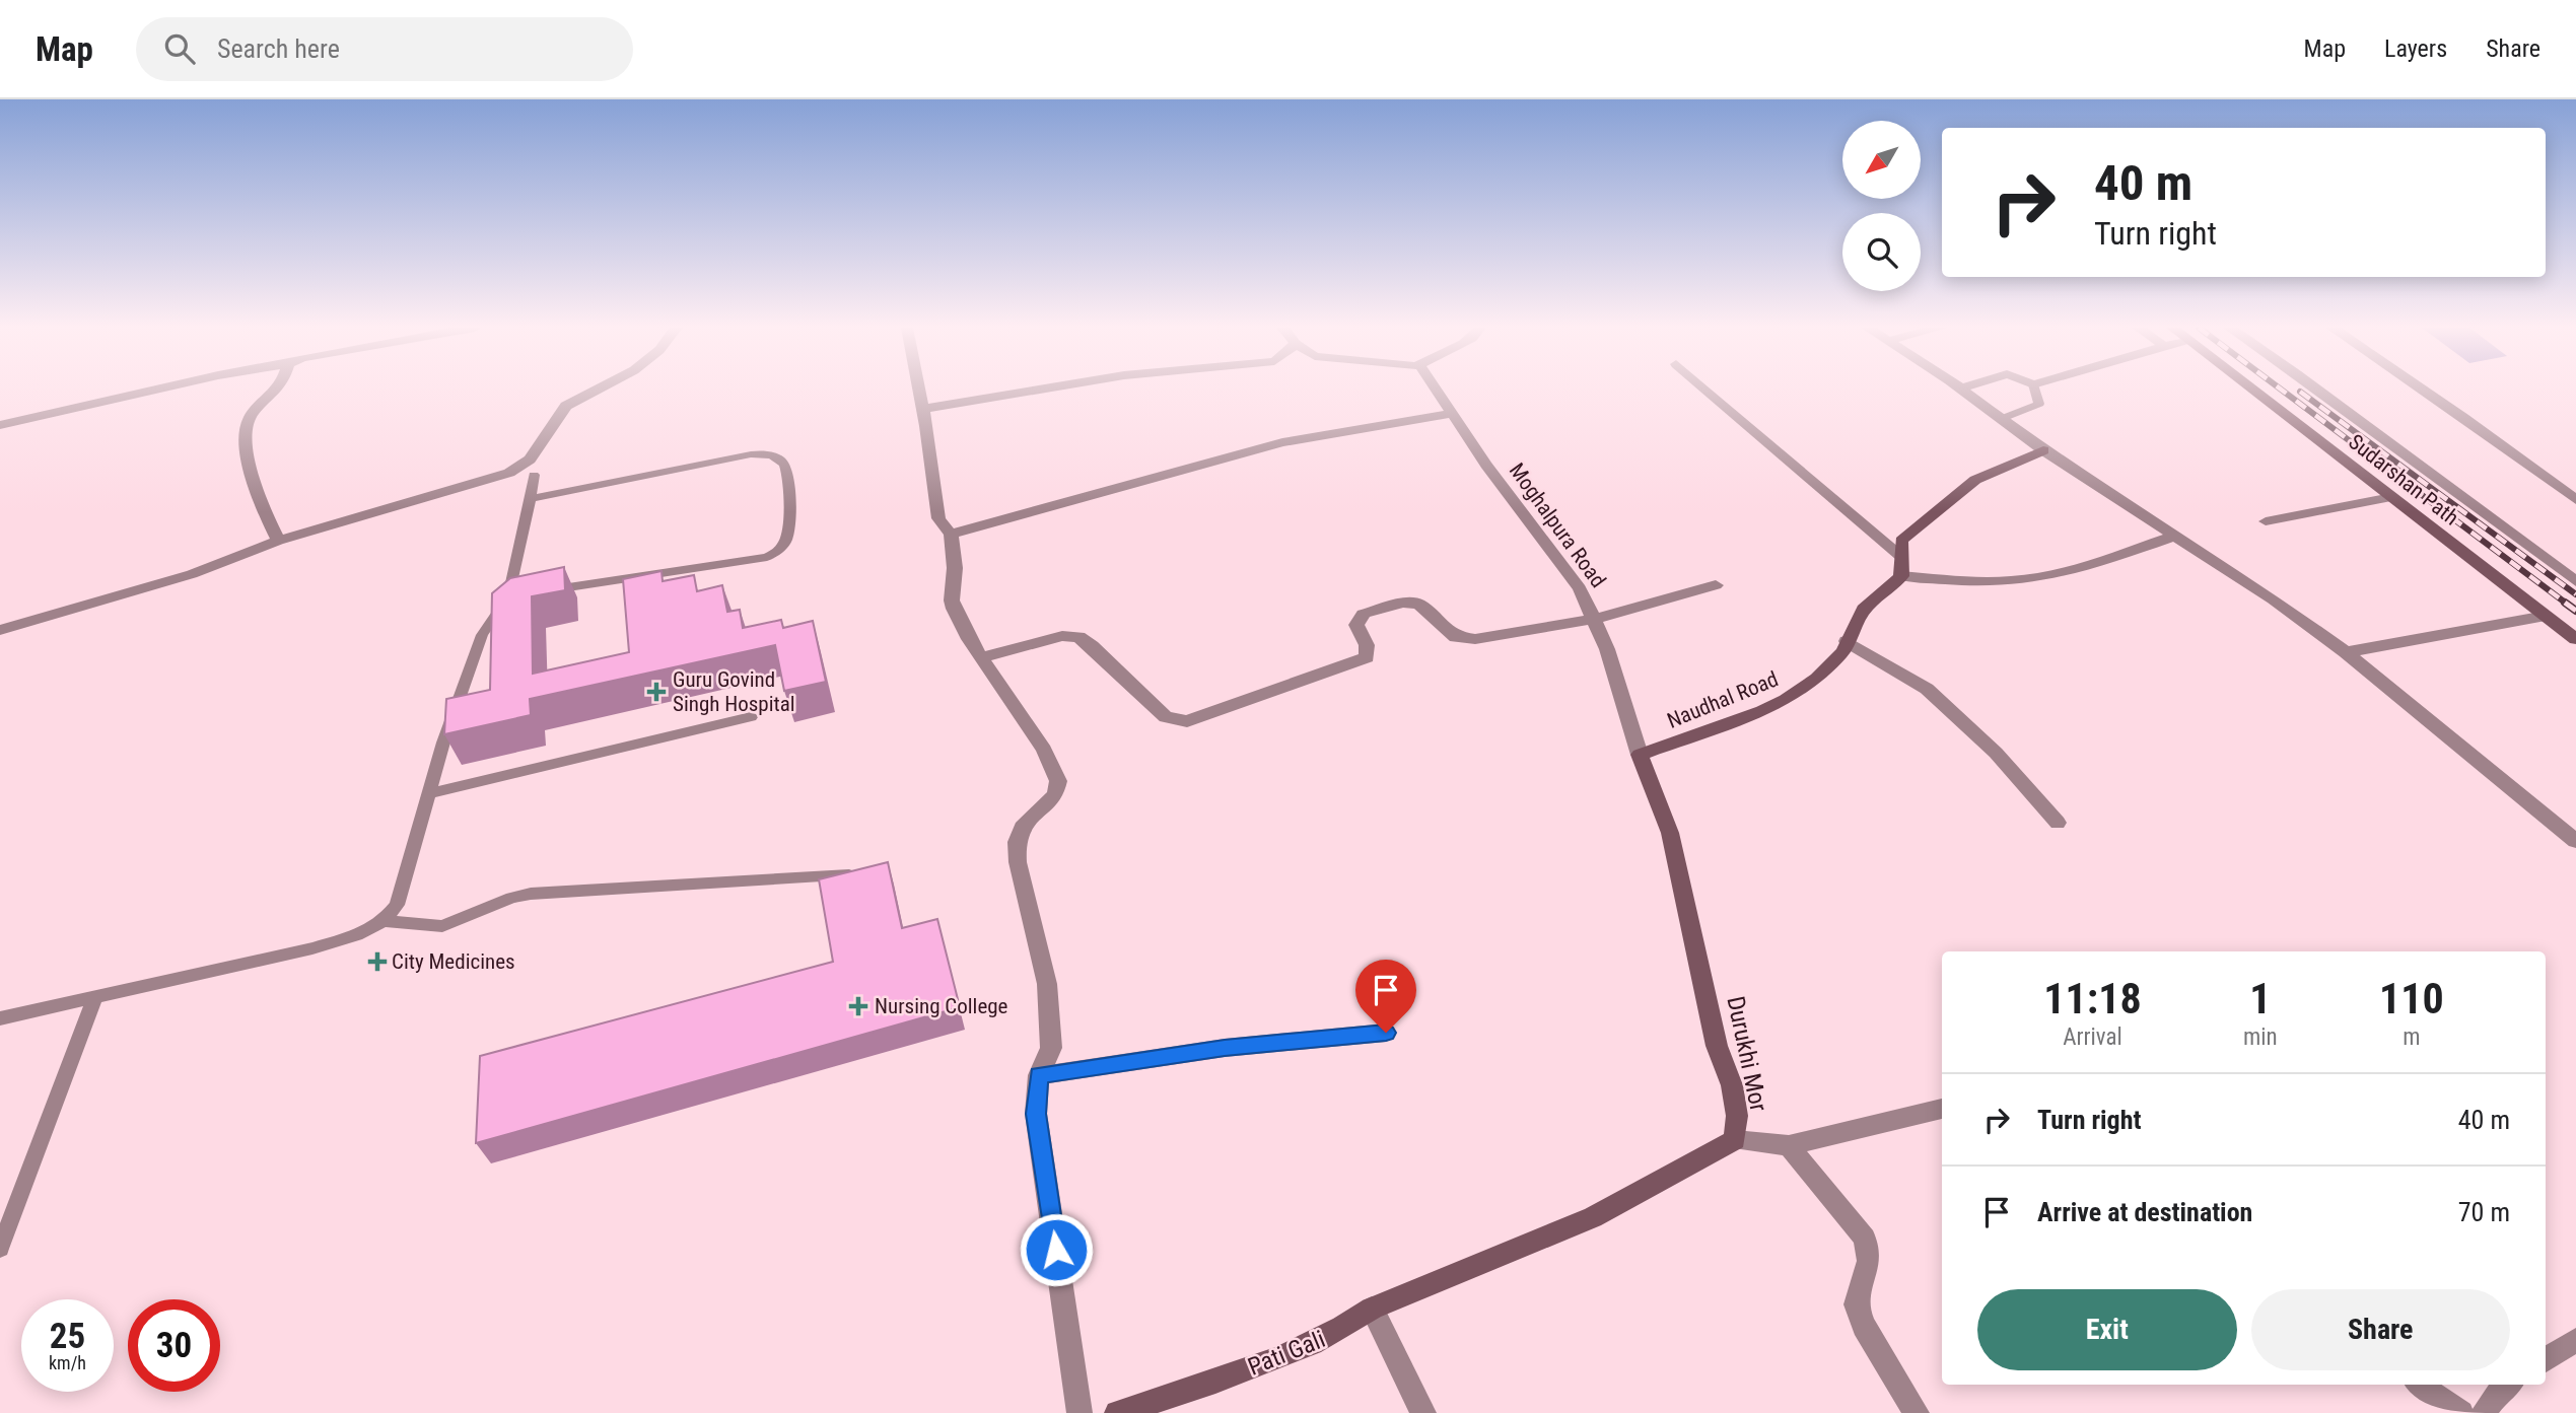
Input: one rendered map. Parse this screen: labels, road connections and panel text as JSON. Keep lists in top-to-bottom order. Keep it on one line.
{"streets":{"street":["Sudarshan Path","Moghalpura Road","Naudhal Road","Durukhi Mor","Pati Gali"]},"crossings":[["Moghalpura Road","Naudhal Road"],["Moghalpura Road","Durukhi Mor"],["Naudhal Road","Durukhi Mor"],["Durukhi Mor","Pati Gali"]],"places":{"health":["Guru Govind Singh Hospital","City Medicines","Nursing College"]},"north":"bottom left","page":{"header":"Map","search":"Search here","nav":["Map","Layers","Share"],"turn":["40 m","Turn right"],"eta":["11:18","Arrival","1","min","110","m"],"list":[{"name":"Turn right","value":"40 m"},{"name":"Arrive at destination","value":"70 m"}],"buttons":["Exit","Share"],"speed":"25 km/h","limit":"30"}}
